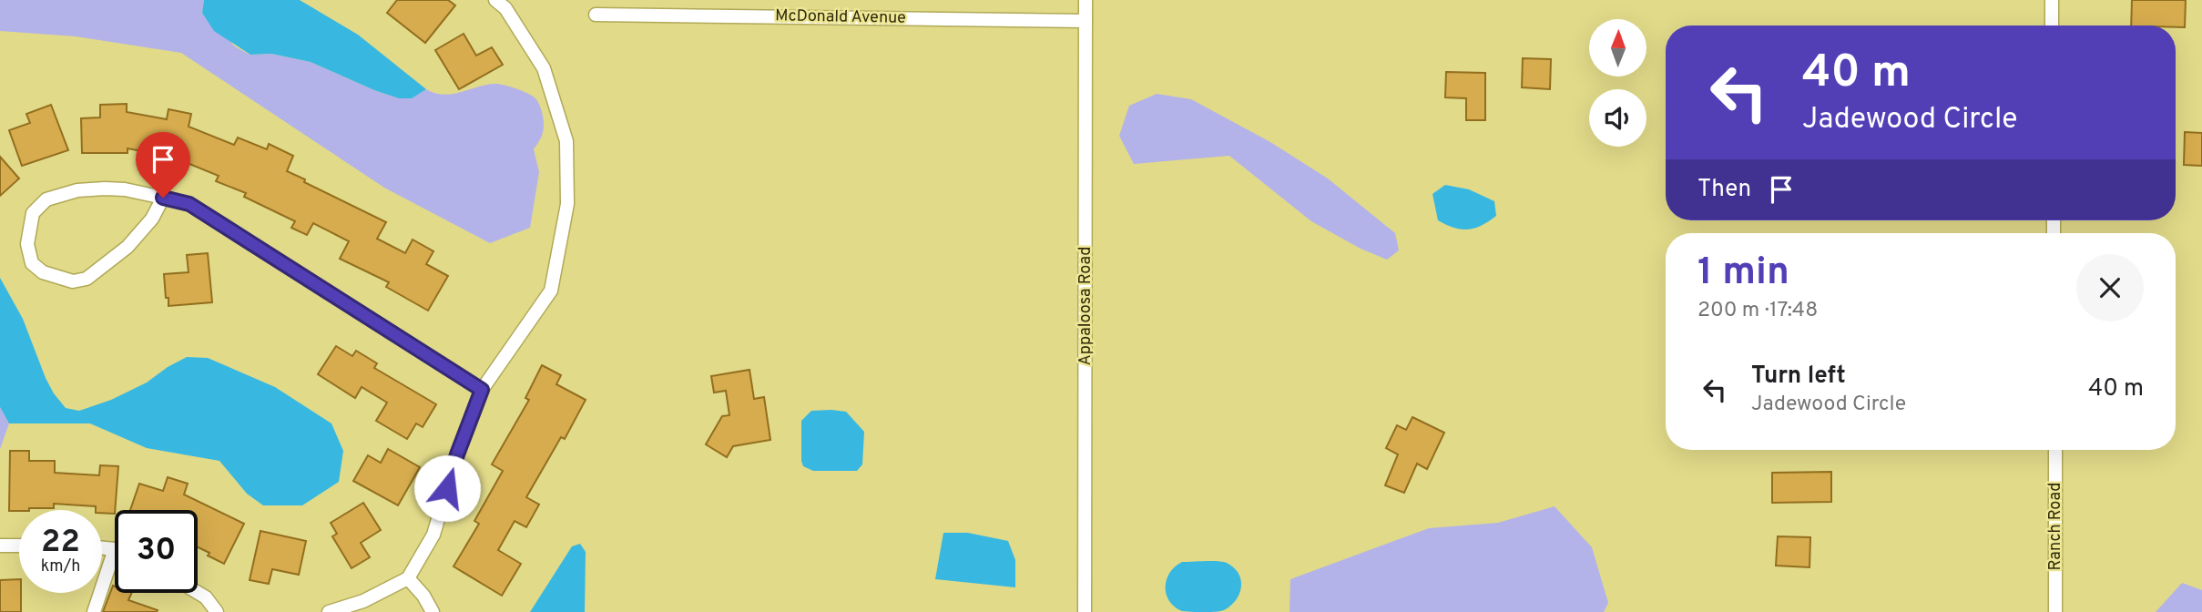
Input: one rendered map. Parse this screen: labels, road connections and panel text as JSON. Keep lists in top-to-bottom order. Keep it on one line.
{"streets":{"street":["McDonald Avenue","Appaloosa Road","Ranch Road"]},"crossings":[["McDonald Avenue","Appaloosa Road"]],"north":"top","page":{"turn":["40 m","Jadewood Circle"],"then":"Then","heading":["1 min","200 m · 17:48"],"list":[{"name":"Turn left","note":"Jadewood Circle","value":"40 m"}],"speed":"22 km/h","limit":"30"}}
